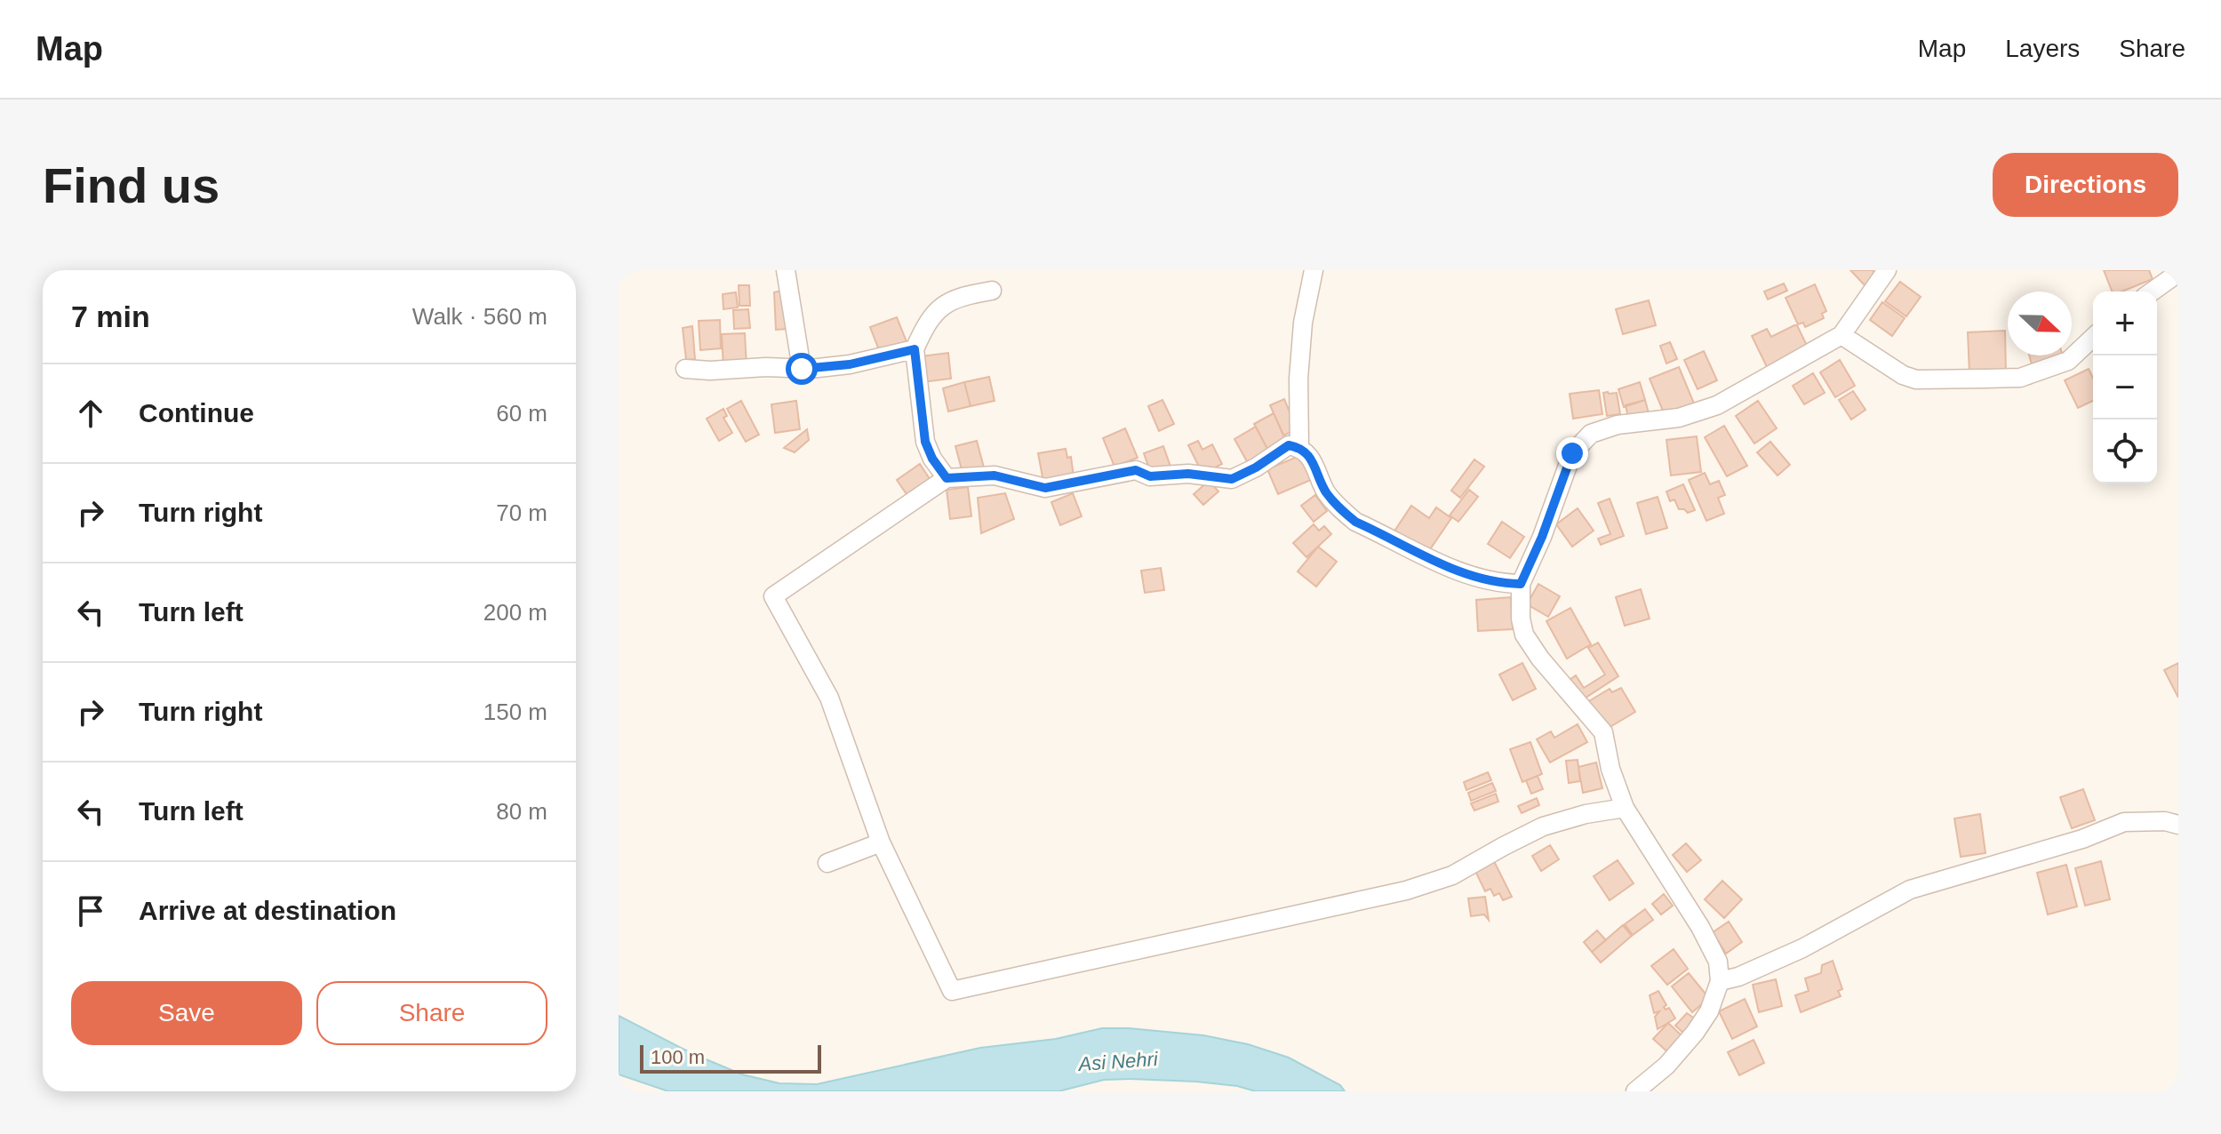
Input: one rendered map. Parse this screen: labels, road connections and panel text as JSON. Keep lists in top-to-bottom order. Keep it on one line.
{"water":["Asi Nehri"],"scale_bar":"100 m","north":"right","page":{"header":"Map","nav":["Map","Layers","Share"],"buttons":["Directions",["Save","Share"]],"title":"Find us","heading":["7 min","Walk · 560 m"],"map_buttons":["+","−"],"list":[["Continue","60 m"],["Turn right","70 m"],["Turn left","200 m"],["Turn right","150 m"],["Turn left","80 m"],"Arrive at destination"],"scale":"100 m"}}
